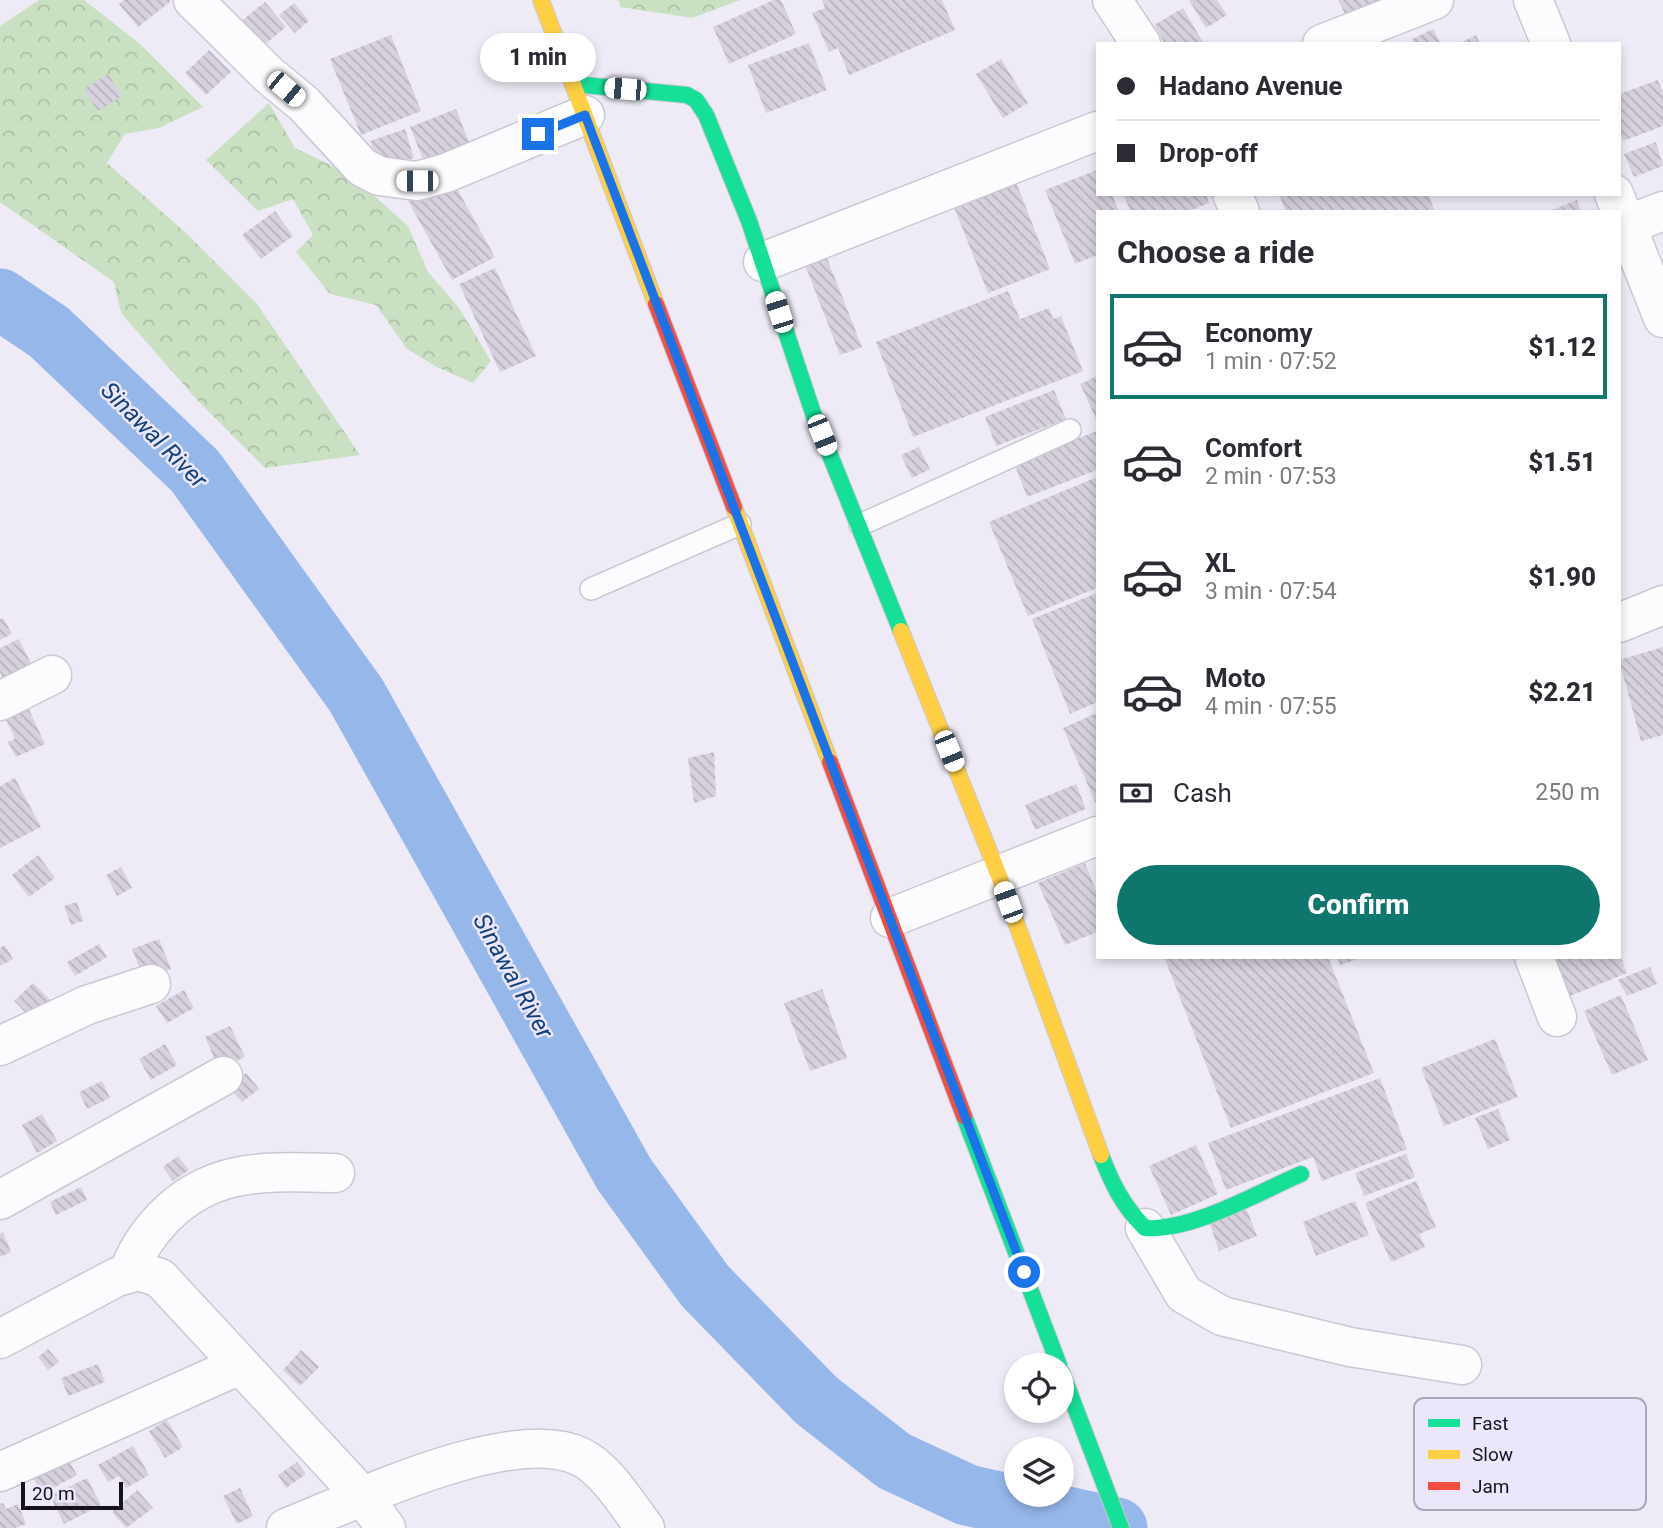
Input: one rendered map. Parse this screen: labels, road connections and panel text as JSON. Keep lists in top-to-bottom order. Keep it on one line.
{"water":["Sinawal River"],"legend":["Fast","Slow","Jam"],"scale_bar":"20 m","page":{"bubble":"1 min","banner":["Hadano Avenue","Drop-off"],"heading":"Choose a ride","list":[{"name":"Economy","note":"1 min · 07:52","value":"$1.12"},{"name":"Comfort","note":"2 min · 07:53","value":"$1.51"},{"name":"XL","note":"3 min · 07:54","value":"$1.90"},{"name":"Moto","note":"4 min · 07:55","value":"$2.21"}],"pay":["Cash","250 m"],"buttons":"Confirm","scale":"20 m"}}
